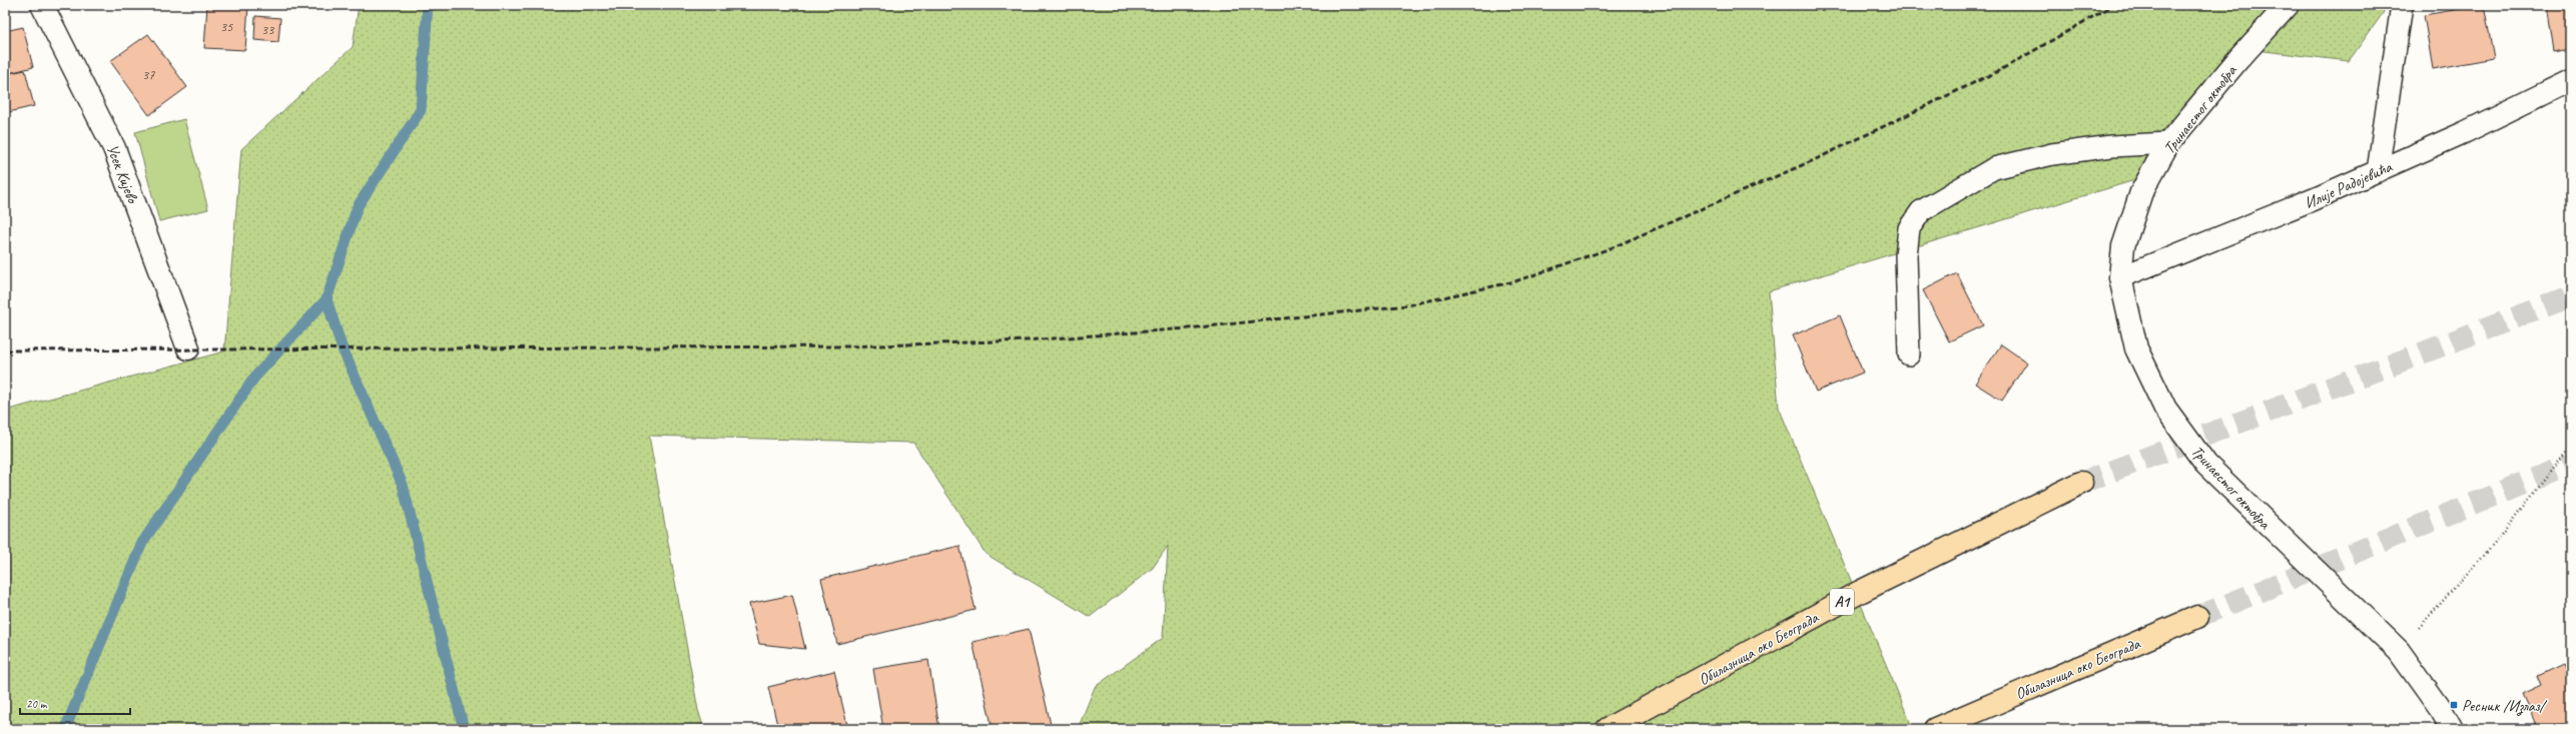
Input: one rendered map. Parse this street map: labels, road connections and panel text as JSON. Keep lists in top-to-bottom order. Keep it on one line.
{"streets":{"highway":["A1","Обилазница око Београда"],"street":["Тринаестог октобра","Усек Кијево"],"lane":["Илије Радојевића"]},"crossings":[["Тринаестог октобра","Илије Радојевића"]],"places":{"transit":["Ресник /Излаз/"]},"house_numbers":["35","33","37"],"scale_bar":"20 m"}
